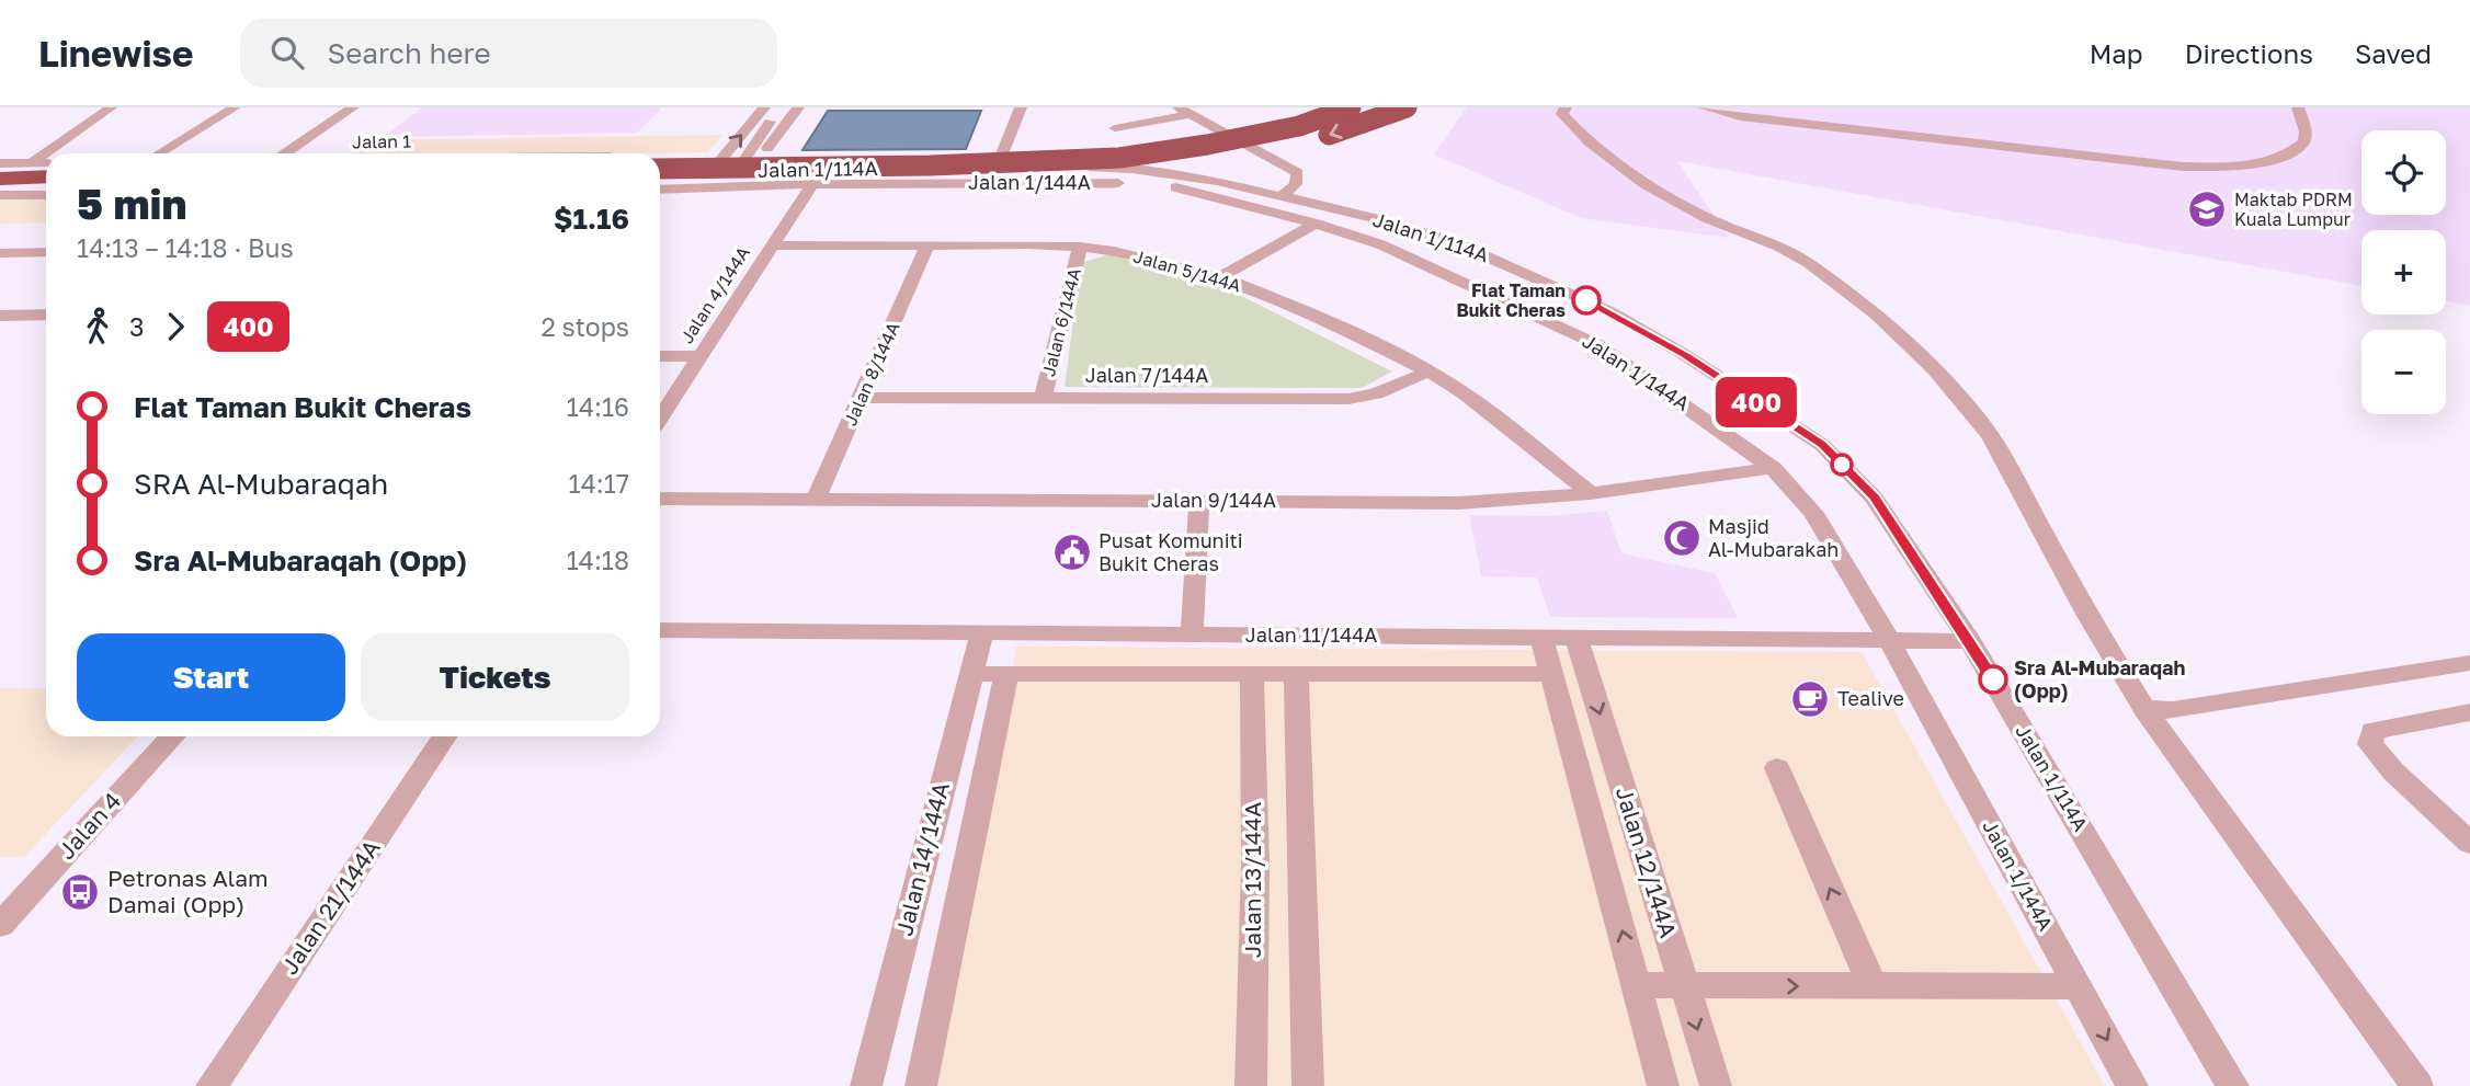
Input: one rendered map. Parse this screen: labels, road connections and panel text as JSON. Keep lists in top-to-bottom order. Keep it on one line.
{"streets":{"street":["Jalan 1/114A","Jalan 1/144A","Jalan 5/144A","Jalan 4/144A","Jalan 6/144A","Jalan 8/144A","Jalan 7/144A","Jalan 9/144A","Jalan 11/144A","Jalan 4","Jalan 14/144A","Jalan 12/144A","Jalan 13/144A","Jalan 21/144A"]},"crossings":[["Jalan 1/114A","Jalan 11/144A"],["Jalan 1/144A","Jalan 4/144A"],["Jalan 1/144A","Jalan 9/144A"],["Jalan 1/144A","Jalan 11/144A"],["Jalan 5/144A","Jalan 4/144A"],["Jalan 5/144A","Jalan 6/144A"],["Jalan 5/144A","Jalan 8/144A"],["Jalan 5/144A","Jalan 7/144A"],["Jalan 5/144A","Jalan 9/144A"],["Jalan 6/144A","Jalan 7/144A"],["Jalan 8/144A","Jalan 7/144A"],["Jalan 8/144A","Jalan 9/144A"],["Jalan 11/144A","Jalan 14/144A"],["Jalan 11/144A","Jalan 12/144A"]],"places":{"school or university":["Maktab PDRM Kuala Lumpur"],"other":["Flat Taman Bukit Cheras","Sra Al-Mubaraqah (Opp)"],"mosque":["Masjid Al-Mubarakah"],"public building":["Pusat Komuniti Bukit Cheras"],"cafe":["Tealive"],"bus stop":["Petronas Alam Damai (Opp)"]},"lines":["bus line 400"],"page":{"header":"Linewise","search":"Search here","nav":["Map","Directions","Saved"],"on_map":"400","map_buttons":["+","−"],"heading":["5 min","14:13 – 14:18 · Bus","$1.16"],"legs":["3","400","2 stops"],"list":[{"name":"Flat Taman Bukit Cheras","value":"14:16"},{"name":"SRA Al-Mubaraqah","value":"14:17"},{"name":"Sra Al-Mubaraqah (Opp)","value":"14:18"}],"buttons":["Start","Tickets"]}}
